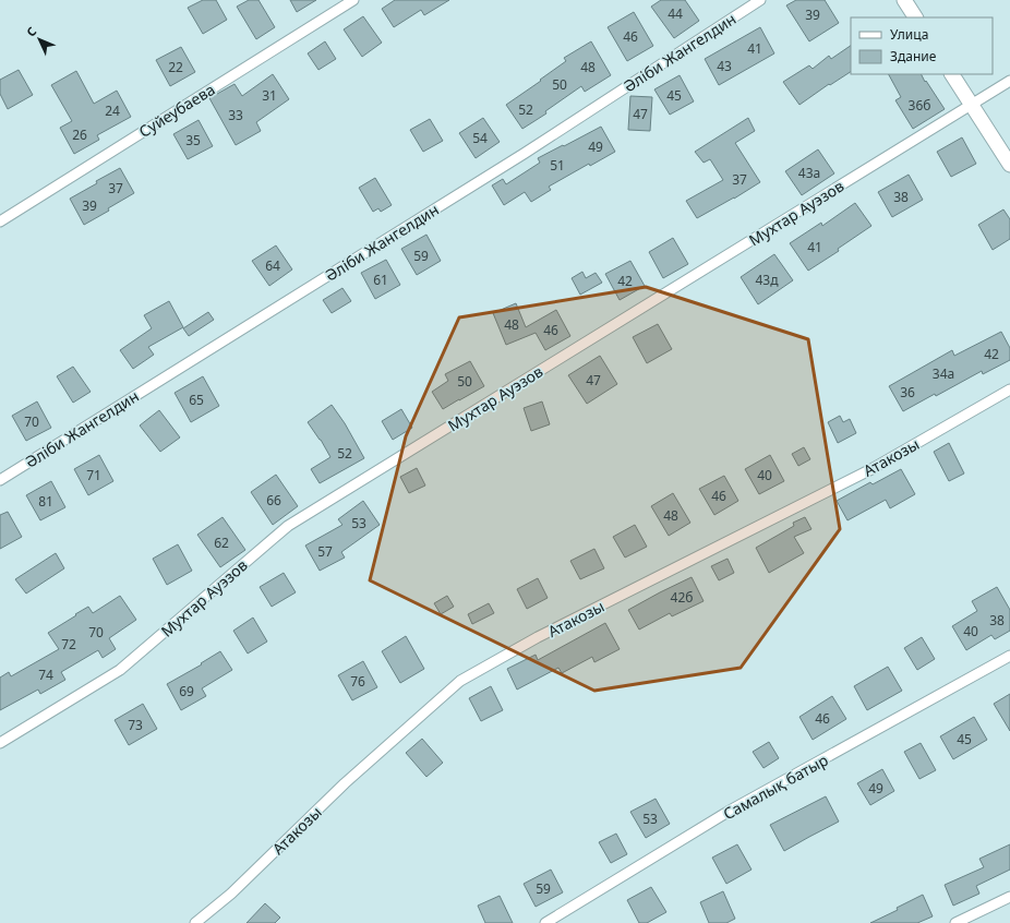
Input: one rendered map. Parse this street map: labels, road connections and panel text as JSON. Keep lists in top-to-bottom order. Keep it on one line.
{"streets":{"street":["Әліби Жангелдин","Суйеубаева","Мухтар Ауэзов","Атакозы","Самалық батыр"]},"house_numbers":["44","39","46","41","43","22","48","50","31","45","36б","52","24","47","33","26","54","35","49","51","43а","37","37","38","39","41","59","64","61","43д","42","48","46","42","34а","47","50","36","65","70","52","71","40","46","66","81","48","53","62","57","42б","38","40","70","72","74","76","69","46","73","45","49","53","59"],"legend":["Улица","Здание"],"north":"top left"}
